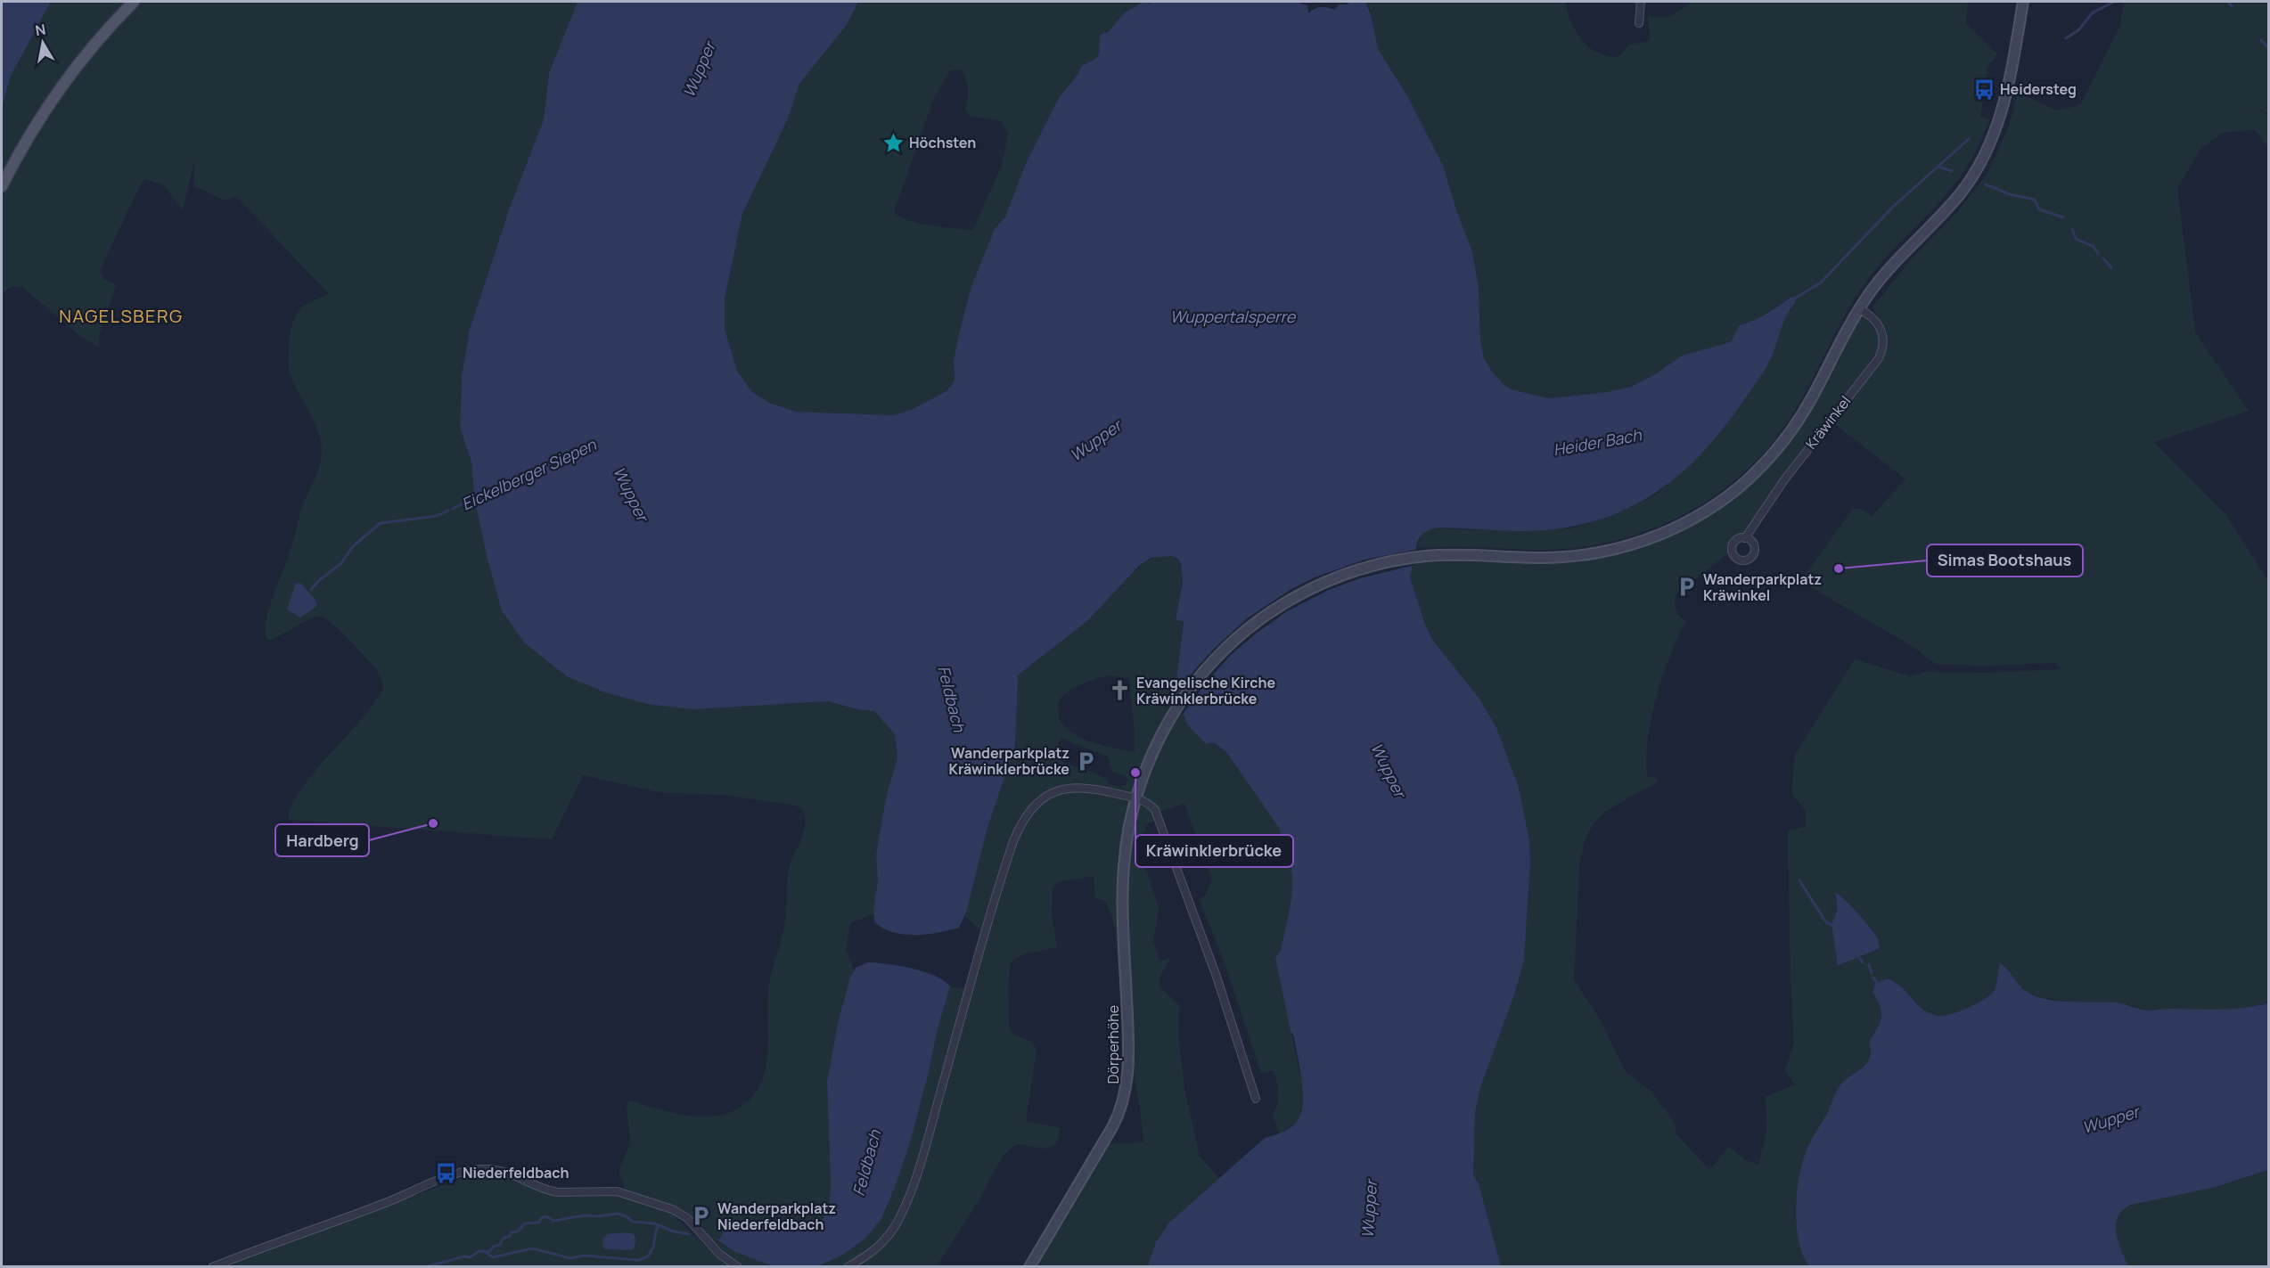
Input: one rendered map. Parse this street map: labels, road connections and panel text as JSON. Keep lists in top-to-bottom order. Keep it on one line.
{"streets":{"main road":["Dörperhöhe"],"street":["Kräwinkel"]},"crossings":[["Kräwinkel","Dörperhöhe"]],"districts":["NAGELSBERG"],"water":["Wupper","Wuppertalsperre","Heider Bach","Eickelberger Siepen","Feldbach"],"places":{"bus stop":["Heidersteg","Niederfeldbach"],"place":["Höchsten"],"other":["Simas Bootshaus","Kräwinklerbrücke","Hardberg"],"parking":["Wanderparkplatz Kräwinkel","Wanderparkplatz Kräwinklerbrücke","Wanderparkplatz Niederfeldbach"],"church":["Evangelische Kirche Kräwinklerbrücke"]},"north":"top"}
